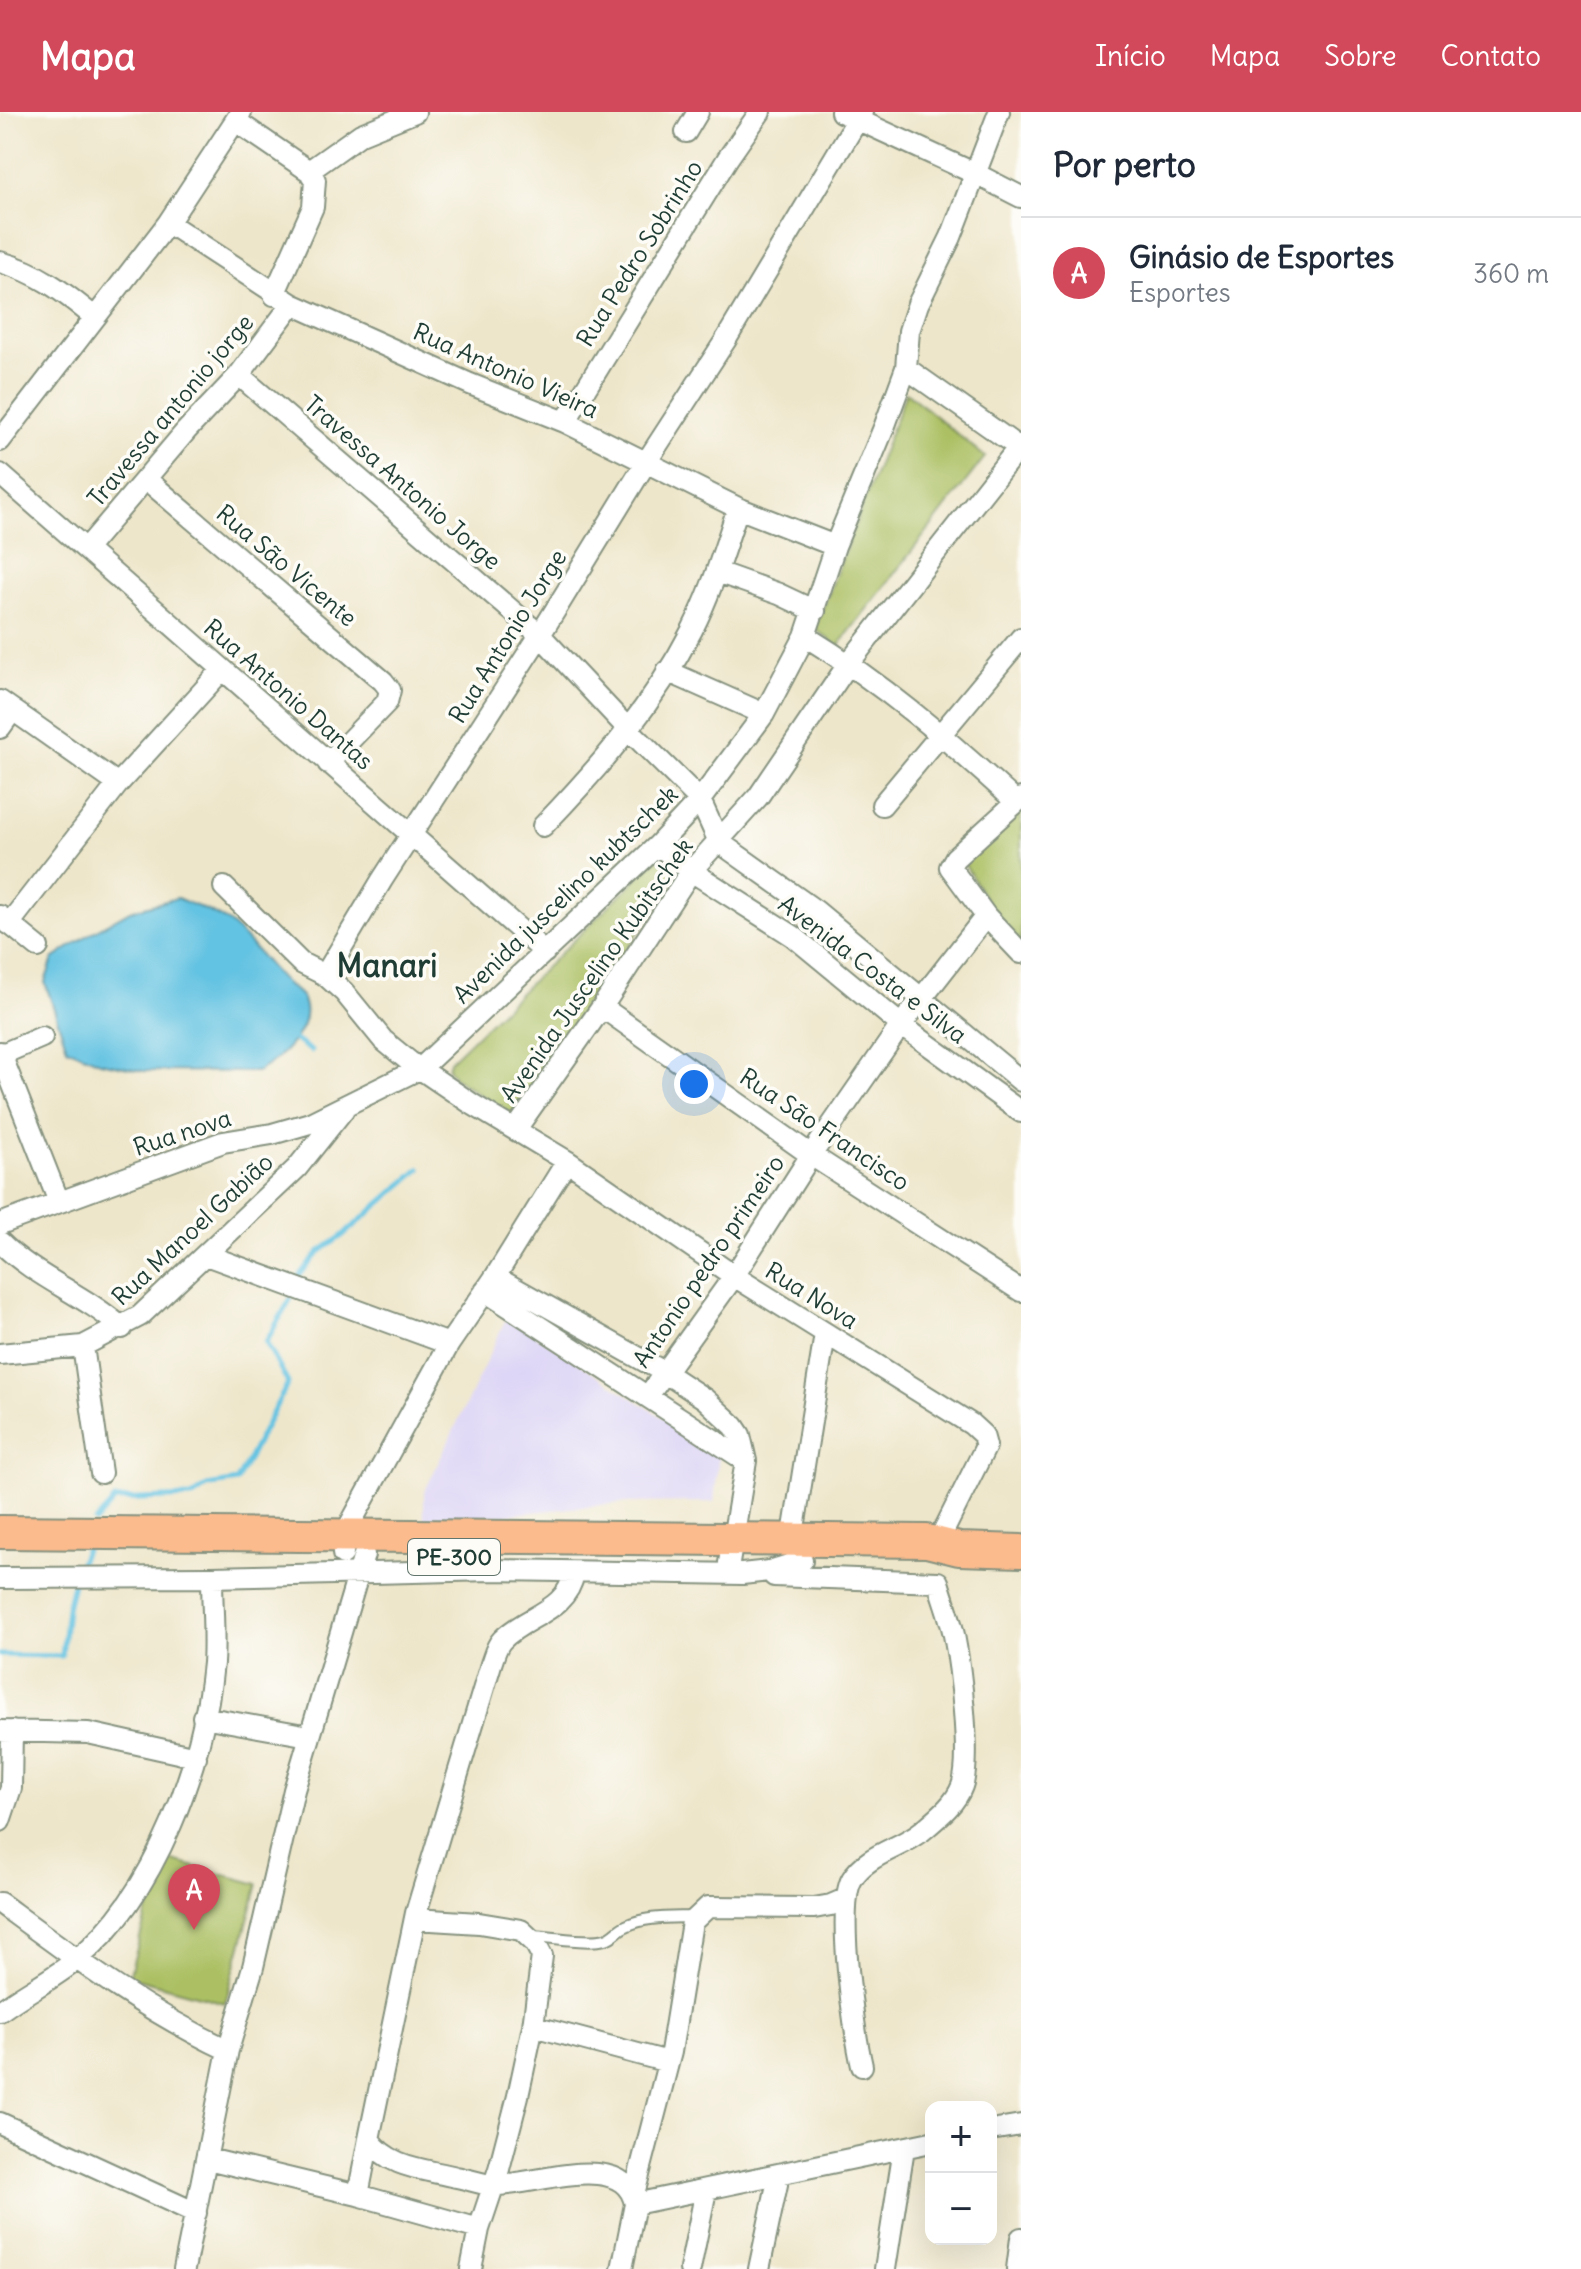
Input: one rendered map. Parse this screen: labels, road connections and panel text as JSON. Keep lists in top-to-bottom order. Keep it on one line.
{"streets":{"main road":["PE-300"],"street":["Rua Pedro Sobrinho","Rua Antonio Vieira","Travessa antonio jorge","Travessa Antonio Jorge","Rua São Vicente","Rua Antonio Jorge","Rua Antonio Dantas","Avenida juscelino kubtschek","Avenida Costa e Silva","Avenida Juscelino Kubitschek","Rua São Francisco","Rua nova","Rua Manoel Gabião","Antonio pedro primeiro","Rua Nova"]},"crossings":[["Rua Pedro Sobrinho","Rua Antonio Vieira"],["Rua Antonio Vieira","Travessa antonio jorge"],["Rua Antonio Vieira","Rua Antonio Jorge"],["Rua Antonio Vieira","Avenida juscelino kubtschek"],["Travessa antonio jorge","Travessa Antonio Jorge"],["Travessa antonio jorge","Rua São Vicente"],["Travessa antonio jorge","Rua Antonio Dantas"],["Travessa Antonio Jorge","Rua Antonio Jorge"],["Travessa Antonio Jorge","Avenida juscelino kubtschek"],["Rua São Vicente","Rua Antonio Dantas"],["Rua Antonio Jorge","Rua Antonio Dantas"],["Rua Antonio Dantas","Avenida juscelino kubtschek"],["Avenida juscelino kubtschek","Avenida Costa e Silva"],["Avenida juscelino kubtschek","Rua nova"],["Avenida Costa e Silva","Avenida Juscelino Kubitschek"],["Avenida Costa e Silva","Antonio pedro primeiro"],["Avenida Juscelino Kubitschek","Rua São Francisco"],["Avenida Juscelino Kubitschek","Rua Nova"],["Rua São Francisco","Antonio pedro primeiro"],["Rua nova","Rua Manoel Gabião"],["Antonio pedro primeiro","Rua Nova"],["Rua Nova","PE-300"]],"districts":["Manari"],"page":{"header":"Mapa","nav":["Início","Mapa","Sobre","Contato"],"heading":"Por perto","list":[{"mark":"A","name":"Ginásio de Esportes","note":"Esportes","value":"360 m"}],"pins":"A","map_buttons":["+","−"]}}
